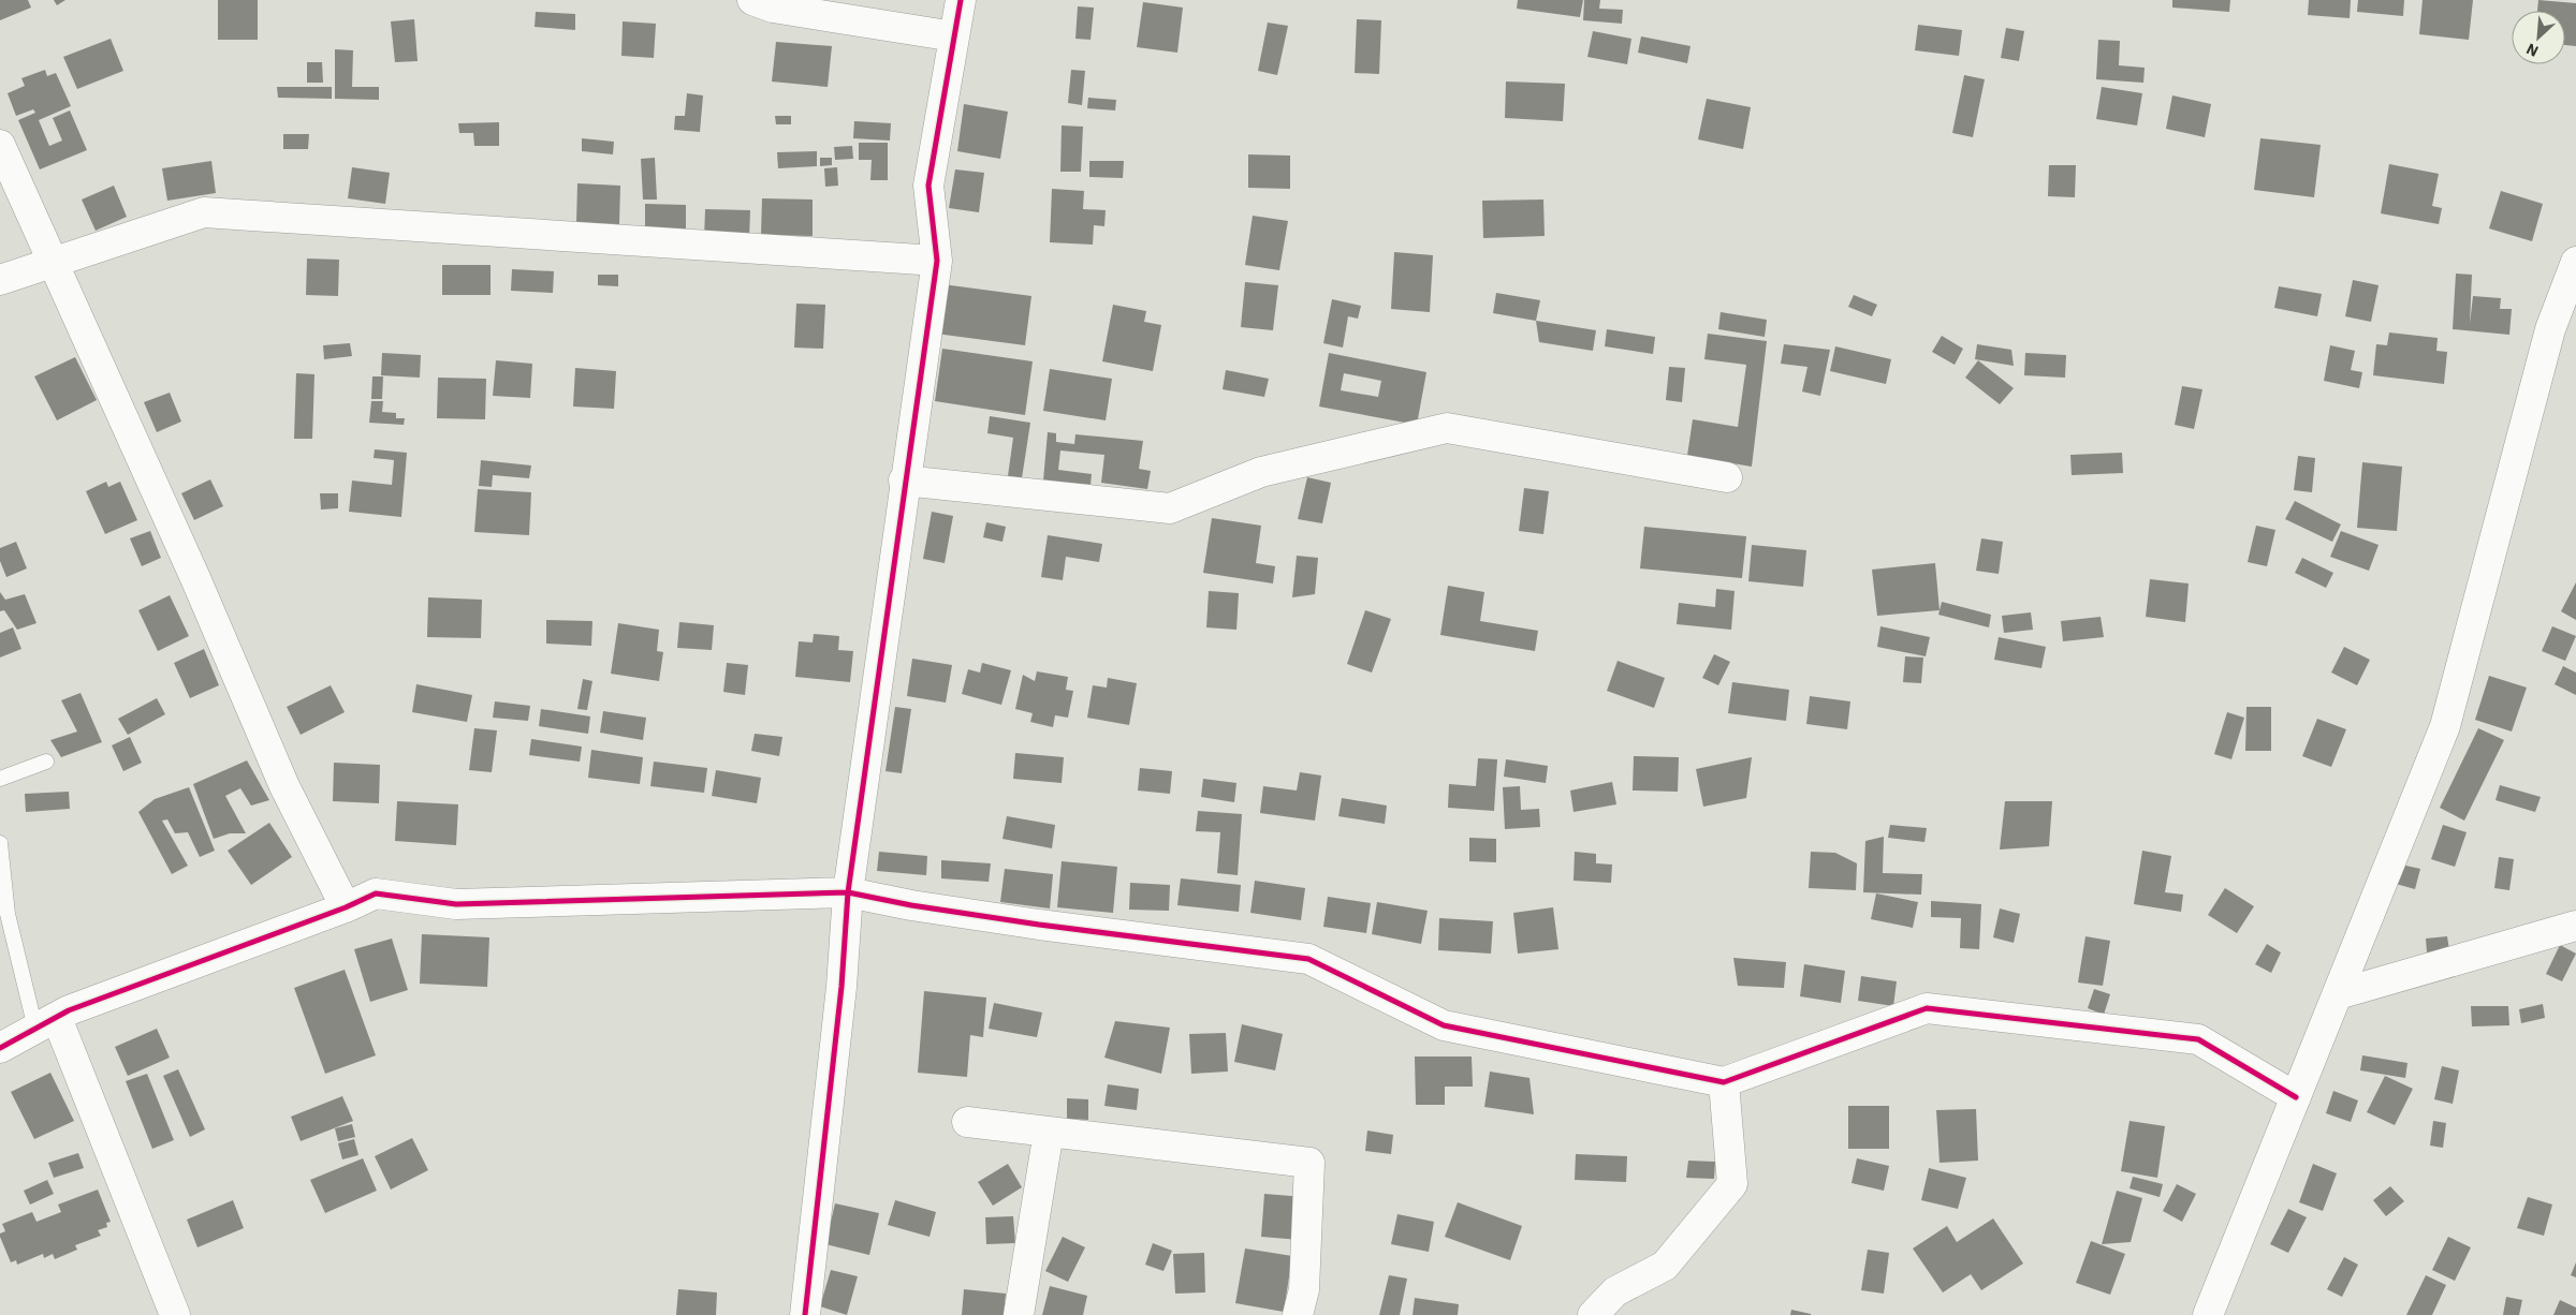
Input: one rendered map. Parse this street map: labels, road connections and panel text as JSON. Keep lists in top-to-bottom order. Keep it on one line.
{"north":"bottom left"}
